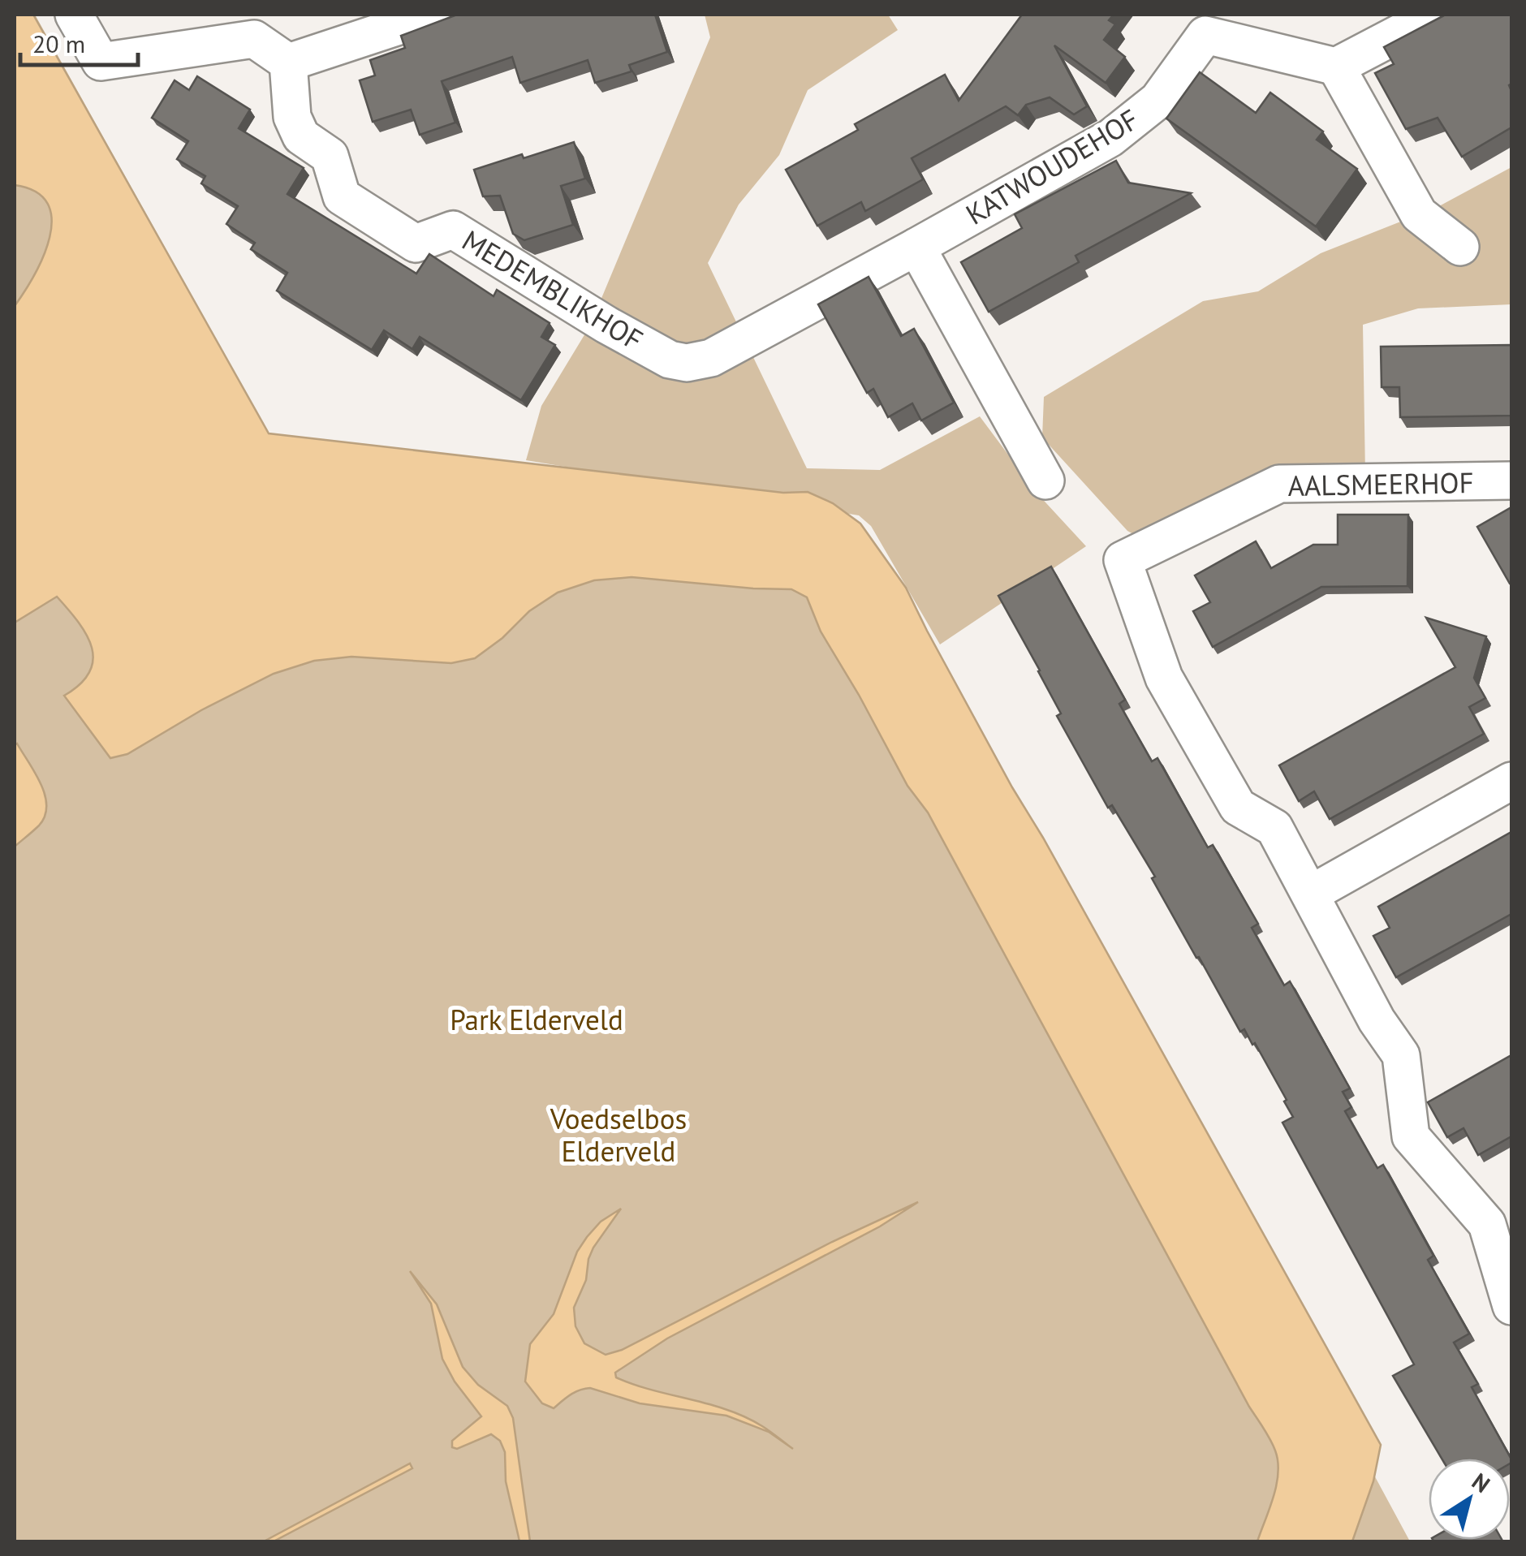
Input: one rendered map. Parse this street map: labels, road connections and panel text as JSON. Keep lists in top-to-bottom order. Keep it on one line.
{"streets":{"street":["KATWOUDEHOF","MEDEMBLIKHOF","AALSMEERHOF"]},"crossings":[["KATWOUDEHOF","MEDEMBLIKHOF"]],"parks":["Park Elderveld","Voedselbos Elderveld"],"scale_bar":"20 m","north":"top right"}
